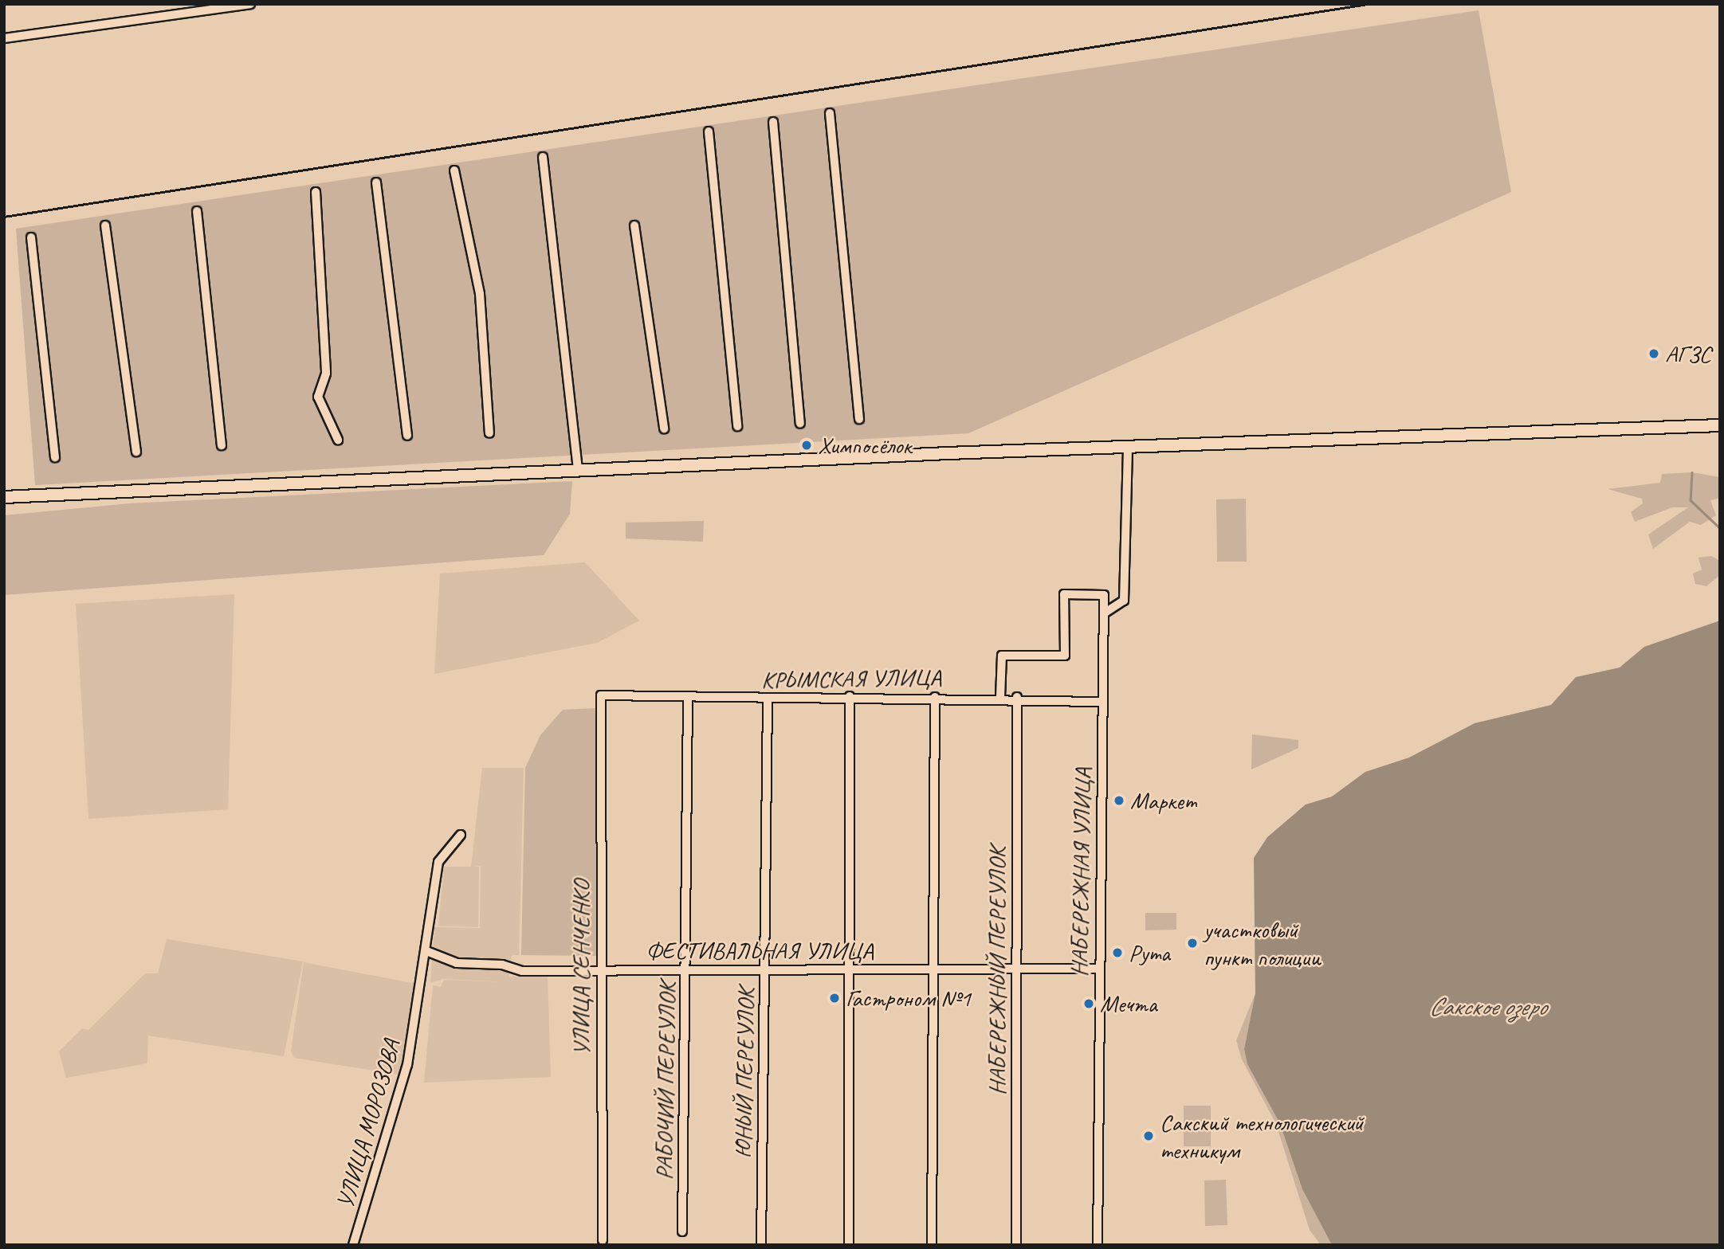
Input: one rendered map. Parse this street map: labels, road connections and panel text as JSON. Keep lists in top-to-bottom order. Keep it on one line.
{"streets":{"street":["КРЫМСКАЯ УЛИЦА","НАБЕРЕЖНАЯ УЛИЦА","ФЕСТИВАЛЬНАЯ УЛИЦА","УЛИЦА СЕНЧЕНКО","НАБЕРЕЖНЫЙ ПЕРЕУЛОК","ЮНЫЙ ПЕРЕУЛОК","РАБОЧИЙ ПЕРЕУЛОК","УЛИЦА МОРОЗОВА"]},"crossings":[["КРЫМСКАЯ УЛИЦА","НАБЕРЕЖНАЯ УЛИЦА"],["КРЫМСКАЯ УЛИЦА","УЛИЦА СЕНЧЕНКО"],["КРЫМСКАЯ УЛИЦА","НАБЕРЕЖНЫЙ ПЕРЕУЛОК"],["КРЫМСКАЯ УЛИЦА","ЮНЫЙ ПЕРЕУЛОК"],["КРЫМСКАЯ УЛИЦА","РАБОЧИЙ ПЕРЕУЛОК"],["НАБЕРЕЖНАЯ УЛИЦА","ФЕСТИВАЛЬНАЯ УЛИЦА"],["ФЕСТИВАЛЬНАЯ УЛИЦА","УЛИЦА СЕНЧЕНКО"],["ФЕСТИВАЛЬНАЯ УЛИЦА","НАБЕРЕЖНЫЙ ПЕРЕУЛОК"],["ФЕСТИВАЛЬНАЯ УЛИЦА","ЮНЫЙ ПЕРЕУЛОК"],["ФЕСТИВАЛЬНАЯ УЛИЦА","РАБОЧИЙ ПЕРЕУЛОК"],["ФЕСТИВАЛЬНАЯ УЛИЦА","УЛИЦА МОРОЗОВА"]],"water":["Сакское озеро"],"places":["АГЗС","Химпосёлок","Маркет","участковый пункт полиции","Рута","Гастроном №1","Мечта","Сакский технологический техникум"]}
